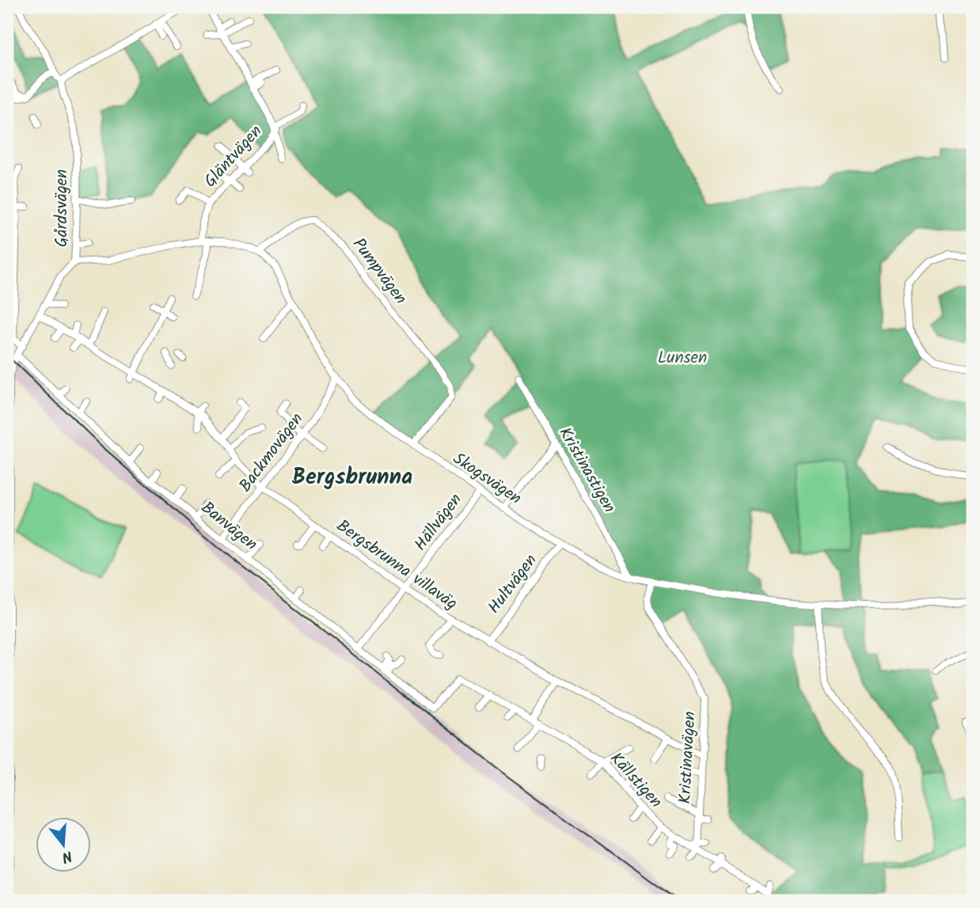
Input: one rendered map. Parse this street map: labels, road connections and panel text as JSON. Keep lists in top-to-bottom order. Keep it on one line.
{"streets":{"street":["Gläntvägen","Gårdsvägen","Pumpvägen","Backmovägen","Kristinastigen","Skogsvägen","Hällvägen","Banvägen","Bergsbrunna villaväg","Hultvägen","Kristinavägen","Källstigen"]},"crossings":[["Gläntvägen","Skogsvägen"],["Gårdsvägen","Skogsvägen"],["Gårdsvägen","Banvägen"],["Gårdsvägen","Bergsbrunna villaväg"],["Pumpvägen","Skogsvägen"],["Backmovägen","Skogsvägen"],["Backmovägen","Banvägen"],["Backmovägen","Bergsbrunna villaväg"],["Kristinastigen","Skogsvägen"],["Skogsvägen","Hällvägen"],["Skogsvägen","Hultvägen"],["Skogsvägen","Kristinavägen"],["Hällvägen","Banvägen"],["Hällvägen","Bergsbrunna villaväg"],["Banvägen","Källstigen"],["Bergsbrunna villaväg","Hultvägen"],["Bergsbrunna villaväg","Kristinavägen"],["Kristinavägen","Källstigen"]],"districts":["Bergsbrunna"],"parks":["Lunsen"],"north":"bottom"}
